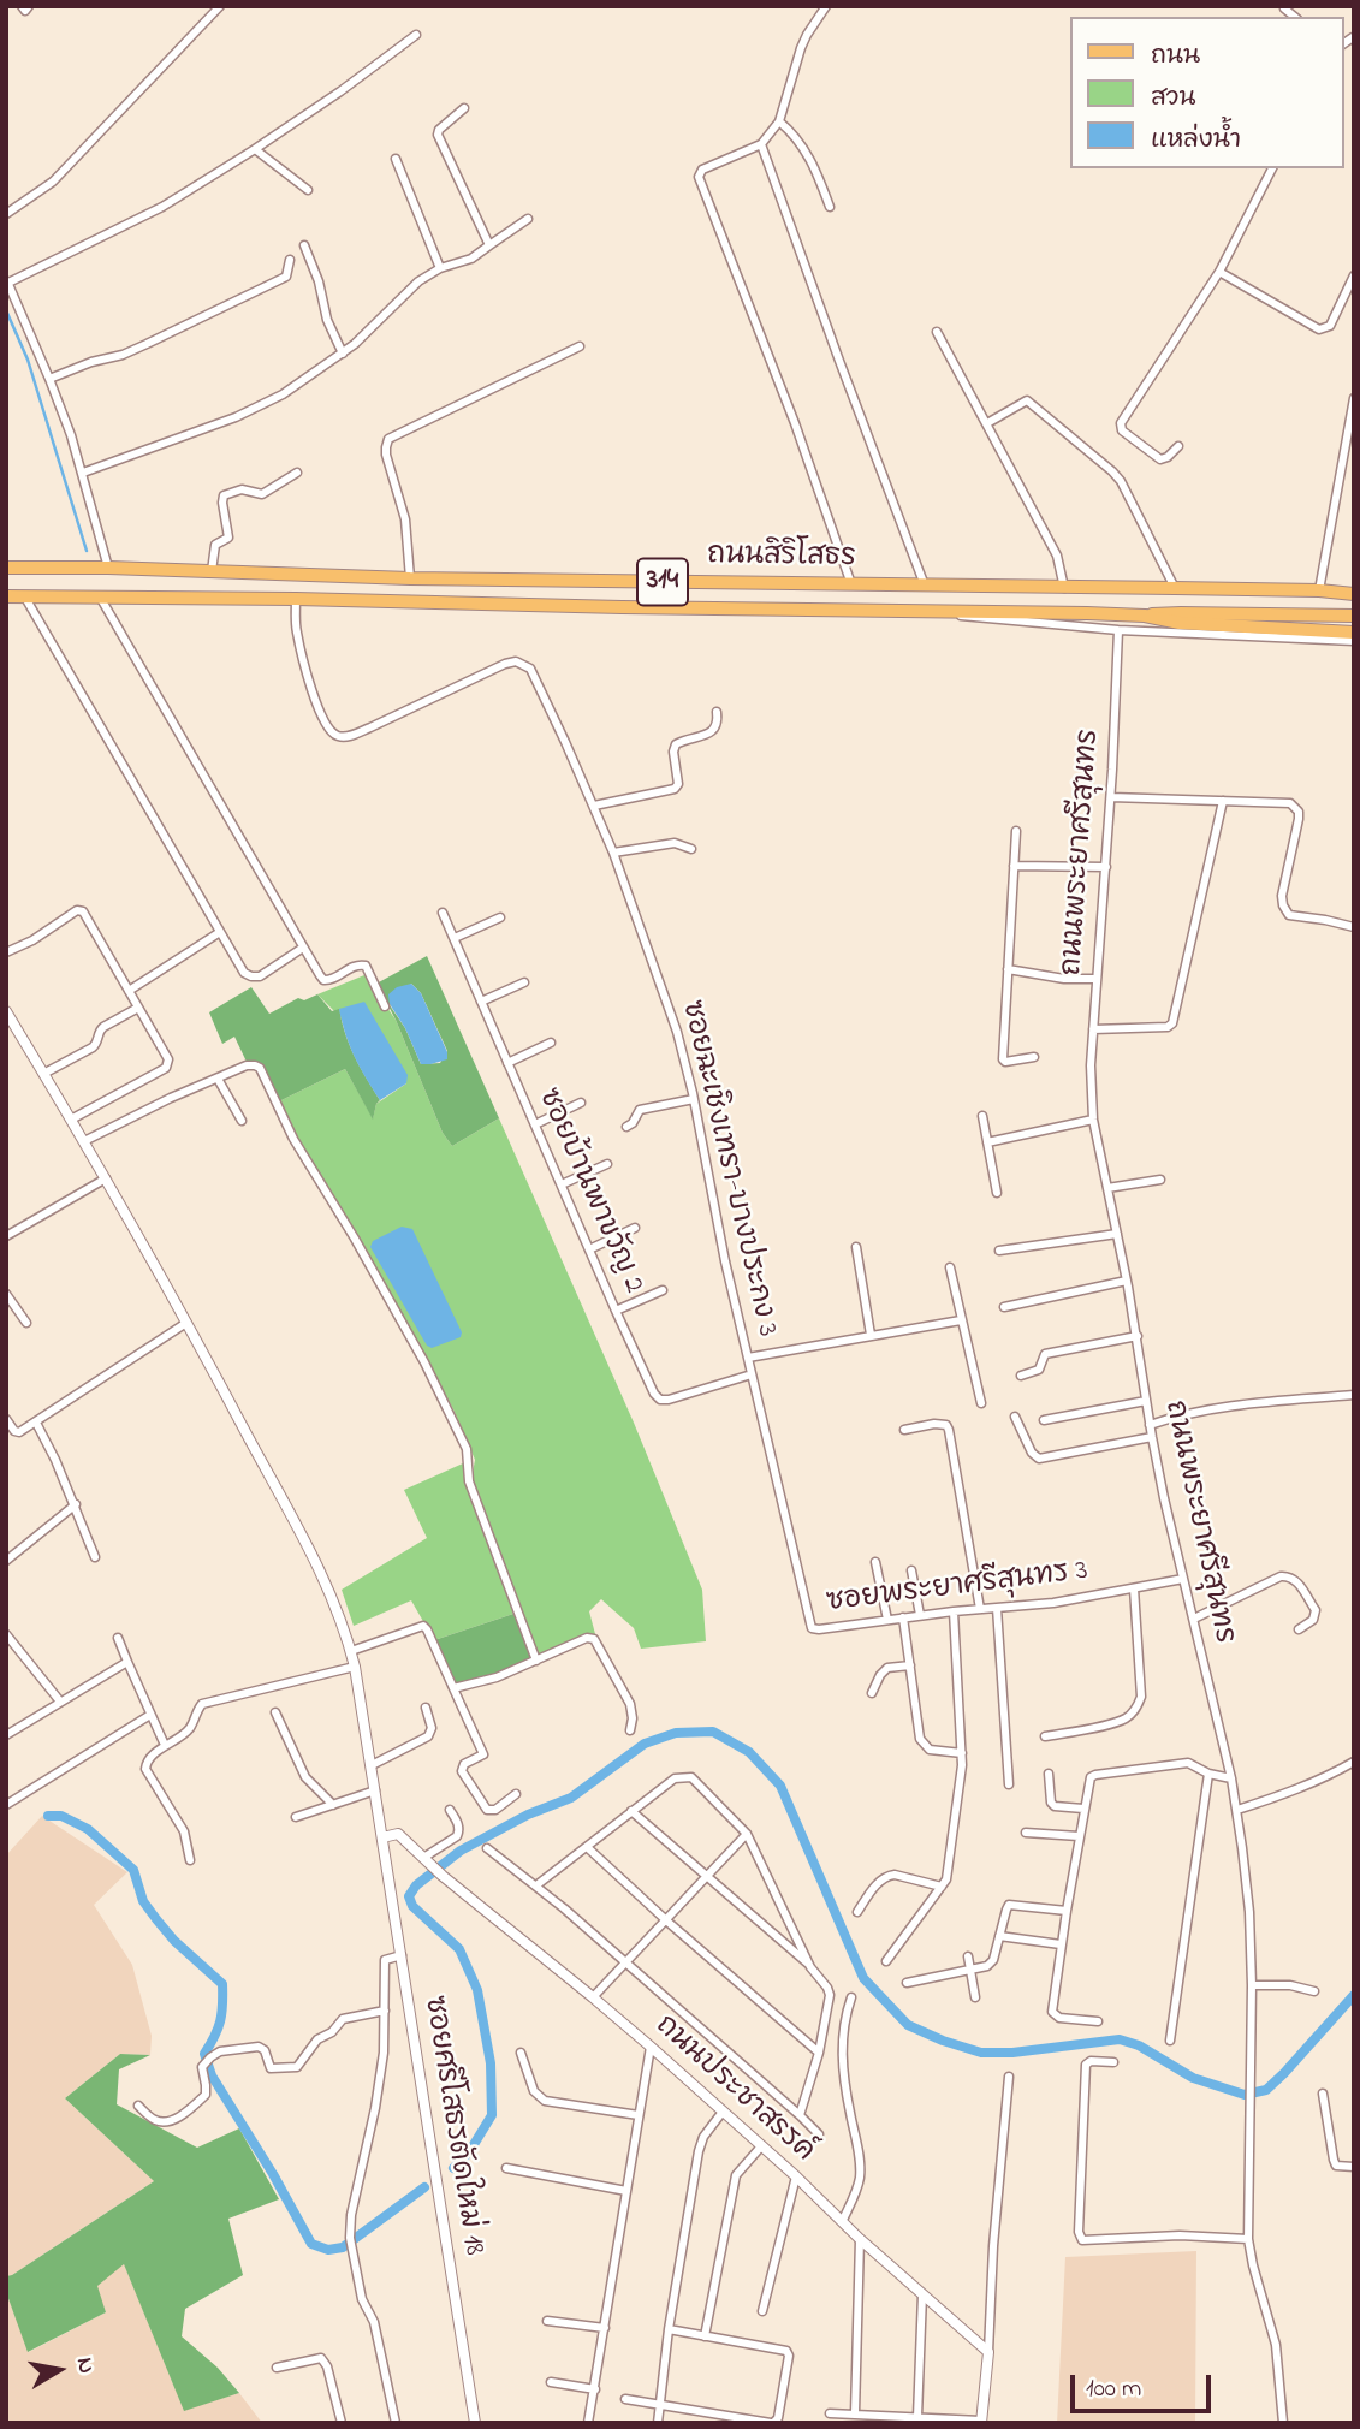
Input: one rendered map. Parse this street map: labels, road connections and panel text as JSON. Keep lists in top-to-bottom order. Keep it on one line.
{"streets":{"main road":["ถนนสิริโสธร","314"],"street":["ถนนพระยาศรีสุนทร","ซอยฉะเชิงเทรา-บางประกง 3","ซอยบ้านพาขวัญ 2","ซอยพระยาศรีสุนทร 3","ถนนประชาสรรค์","ซอยศรีโสธรตัดใหม่ 18"]},"crossings":[["ถนนสิริโสธร","ซอยฉะเชิงเทรา-บางประกง 3"],["ถนนพระยาศรีสุนทร","ซอยพระยาศรีสุนทร 3"],["ซอยฉะเชิงเทรา-บางประกง 3","ซอยพระยาศรีสุนทร 3"],["ซอยบ้านพาขวัญ 2","ซอยพระยาศรีสุนทร 3"],["ถนนประชาสรรค์","ซอยศรีโสธรตัดใหม่ 18"]],"legend":["ถนน","สวน","แหล่งน้ำ"],"scale_bar":"100 m","north":"right"}
